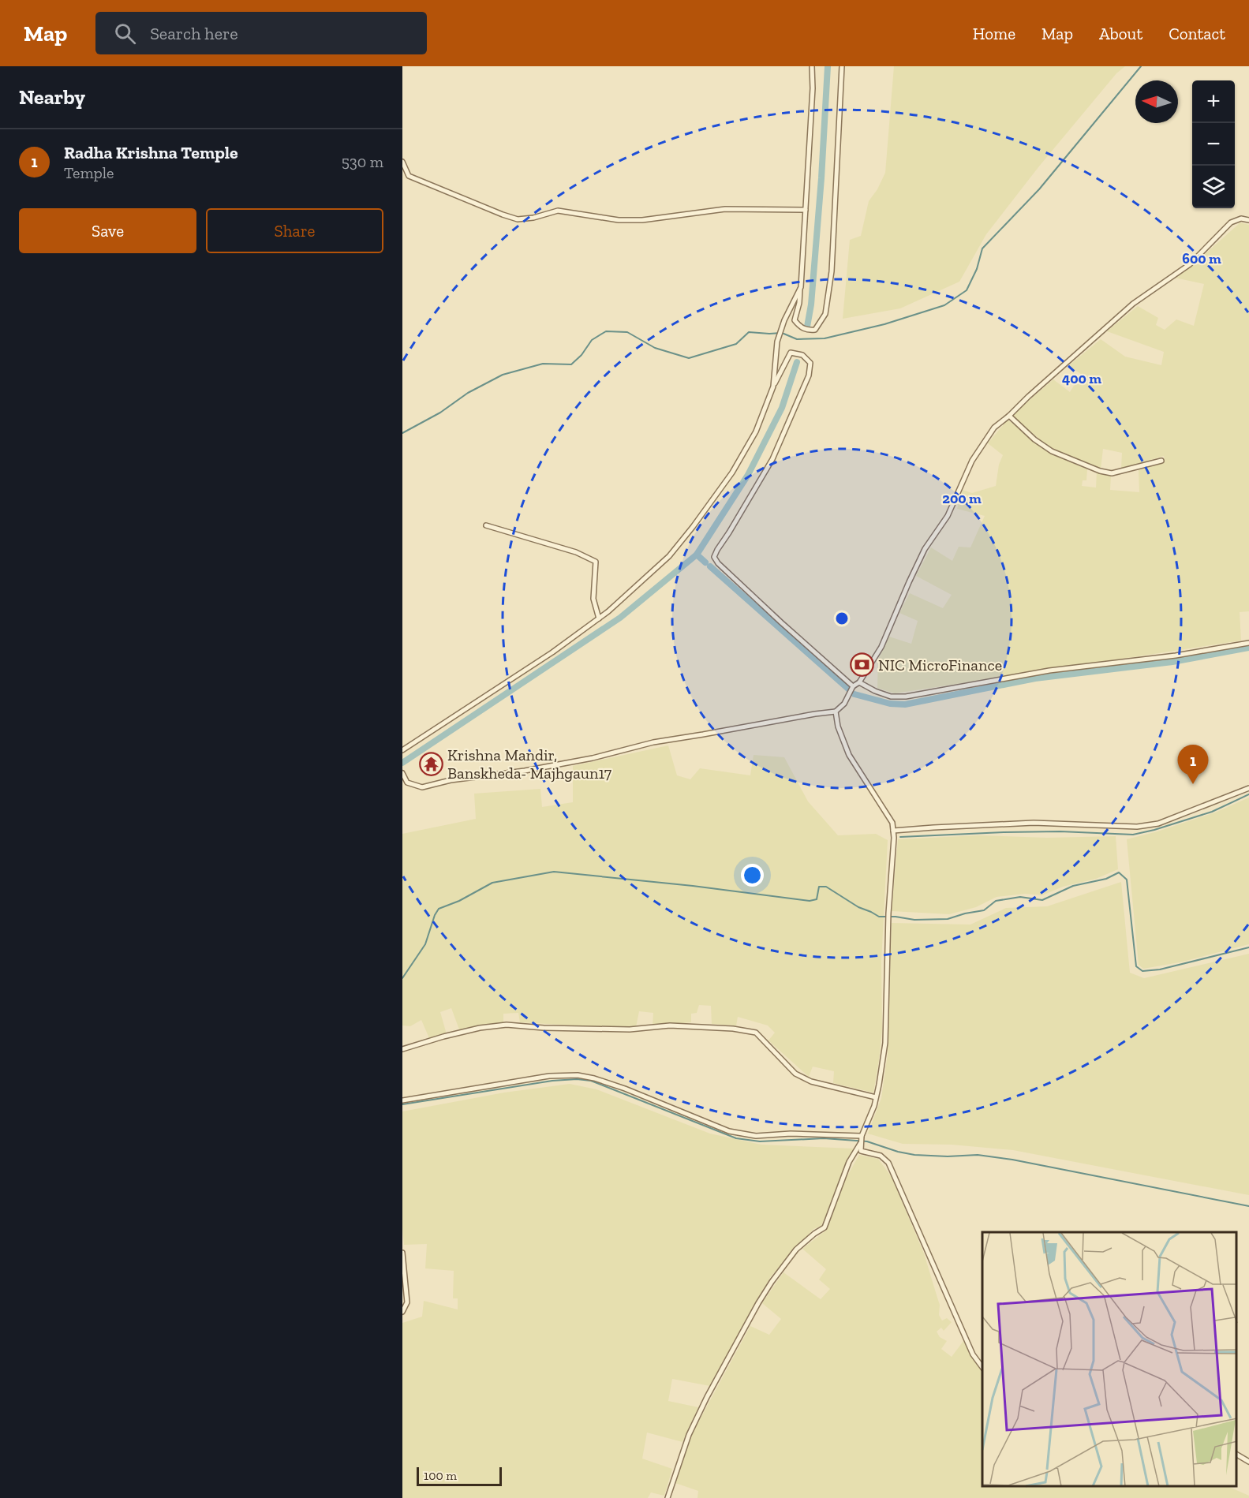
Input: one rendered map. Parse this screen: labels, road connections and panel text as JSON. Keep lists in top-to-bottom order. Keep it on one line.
{"places":{"bank":["NIC MicroFinance"],"temple":["Krishna Mandir, Banskheda- Majhgaun17"]},"scale_bar":"100 m","north":"left","page":{"header":"Map","search":"Search here","nav":["Home","Map","About","Contact"],"heading":"Nearby","map_buttons":["+","−"],"list":[{"mark":"1","name":"Radha Krishna Temple","note":"Temple","value":"530 m"}],"buttons":["Save","Share"],"pins":"1","scale":"100 m"},"rings":["600 m","400 m","200 m"]}
